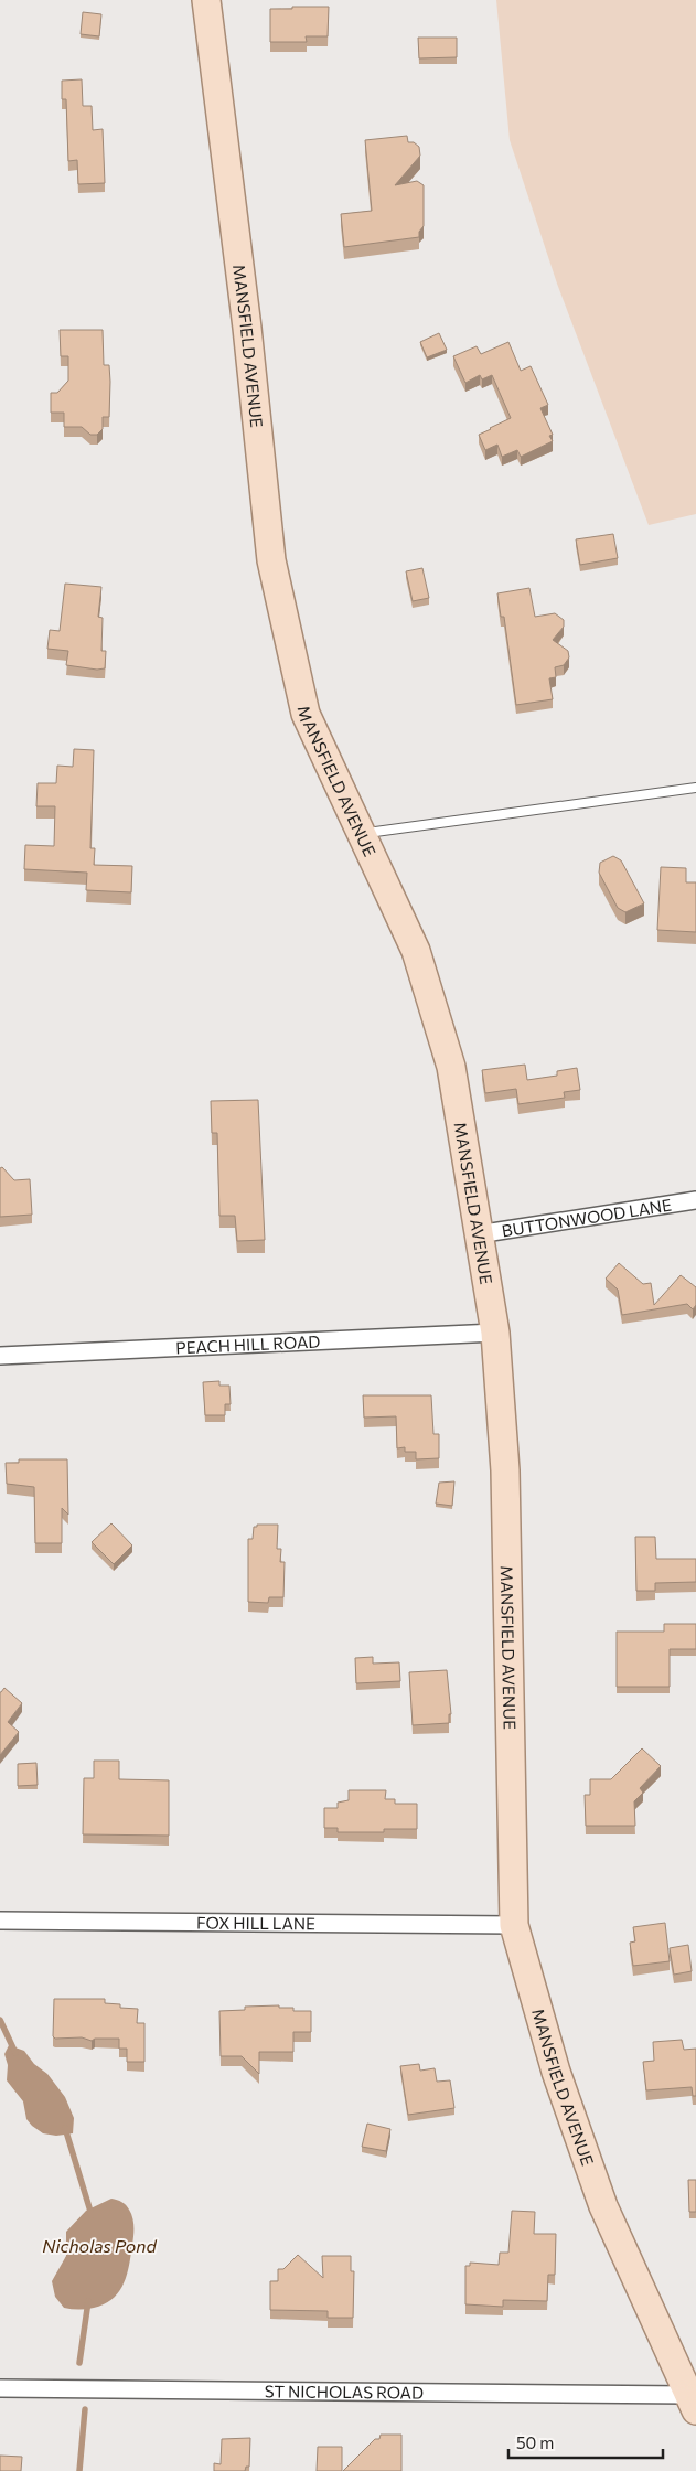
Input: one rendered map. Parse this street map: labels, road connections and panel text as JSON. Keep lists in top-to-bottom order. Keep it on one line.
{"streets":{"main road":["MANSFIELD AVENUE"],"street":["BUTTONWOOD LANE","PEACH HILL ROAD","FOX HILL LANE","ST NICHOLAS ROAD"]},"crossings":[["MANSFIELD AVENUE","BUTTONWOOD LANE"],["MANSFIELD AVENUE","PEACH HILL ROAD"],["MANSFIELD AVENUE","FOX HILL LANE"],["MANSFIELD AVENUE","ST NICHOLAS ROAD"]],"water":["Nicholas Pond"],"scale_bar":"50 m"}
